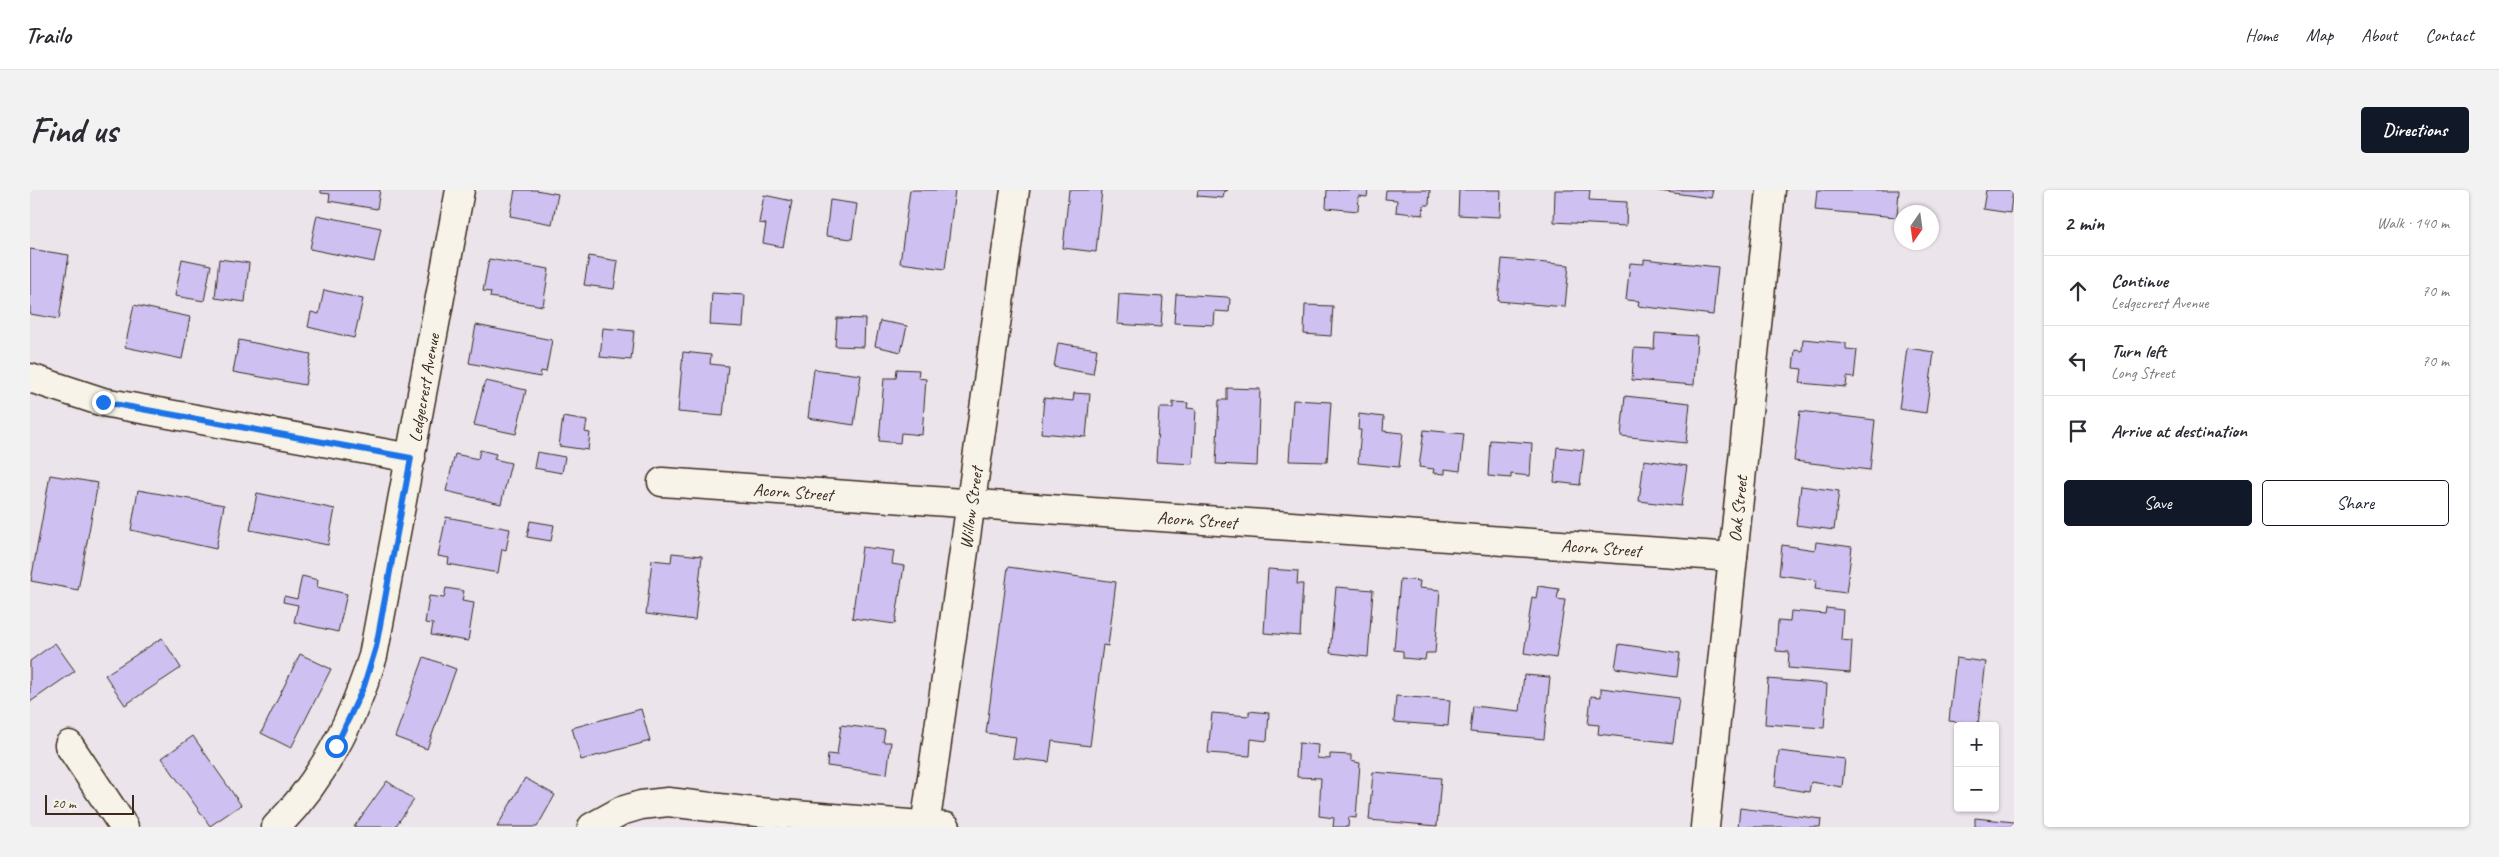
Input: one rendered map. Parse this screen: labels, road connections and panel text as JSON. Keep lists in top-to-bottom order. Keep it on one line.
{"streets":{"street":["Ledgecrest Avenue","Acorn Street","Willow Street","Oak Street"]},"crossings":[["Acorn Street","Willow Street"],["Acorn Street","Oak Street"]],"scale_bar":"20 m","north":"bottom","page":{"header":"Trailo","nav":["Home","Map","About","Contact"],"buttons":["Directions",["Save","Share"]],"title":"Find us","heading":["2 min","Walk · 140 m"],"list":[["Continue","Ledgecrest Avenue","70 m"],["Turn left","Long Street","70 m"],"Arrive at destination"],"map_buttons":["+","−"],"scale":"20 m"}}
